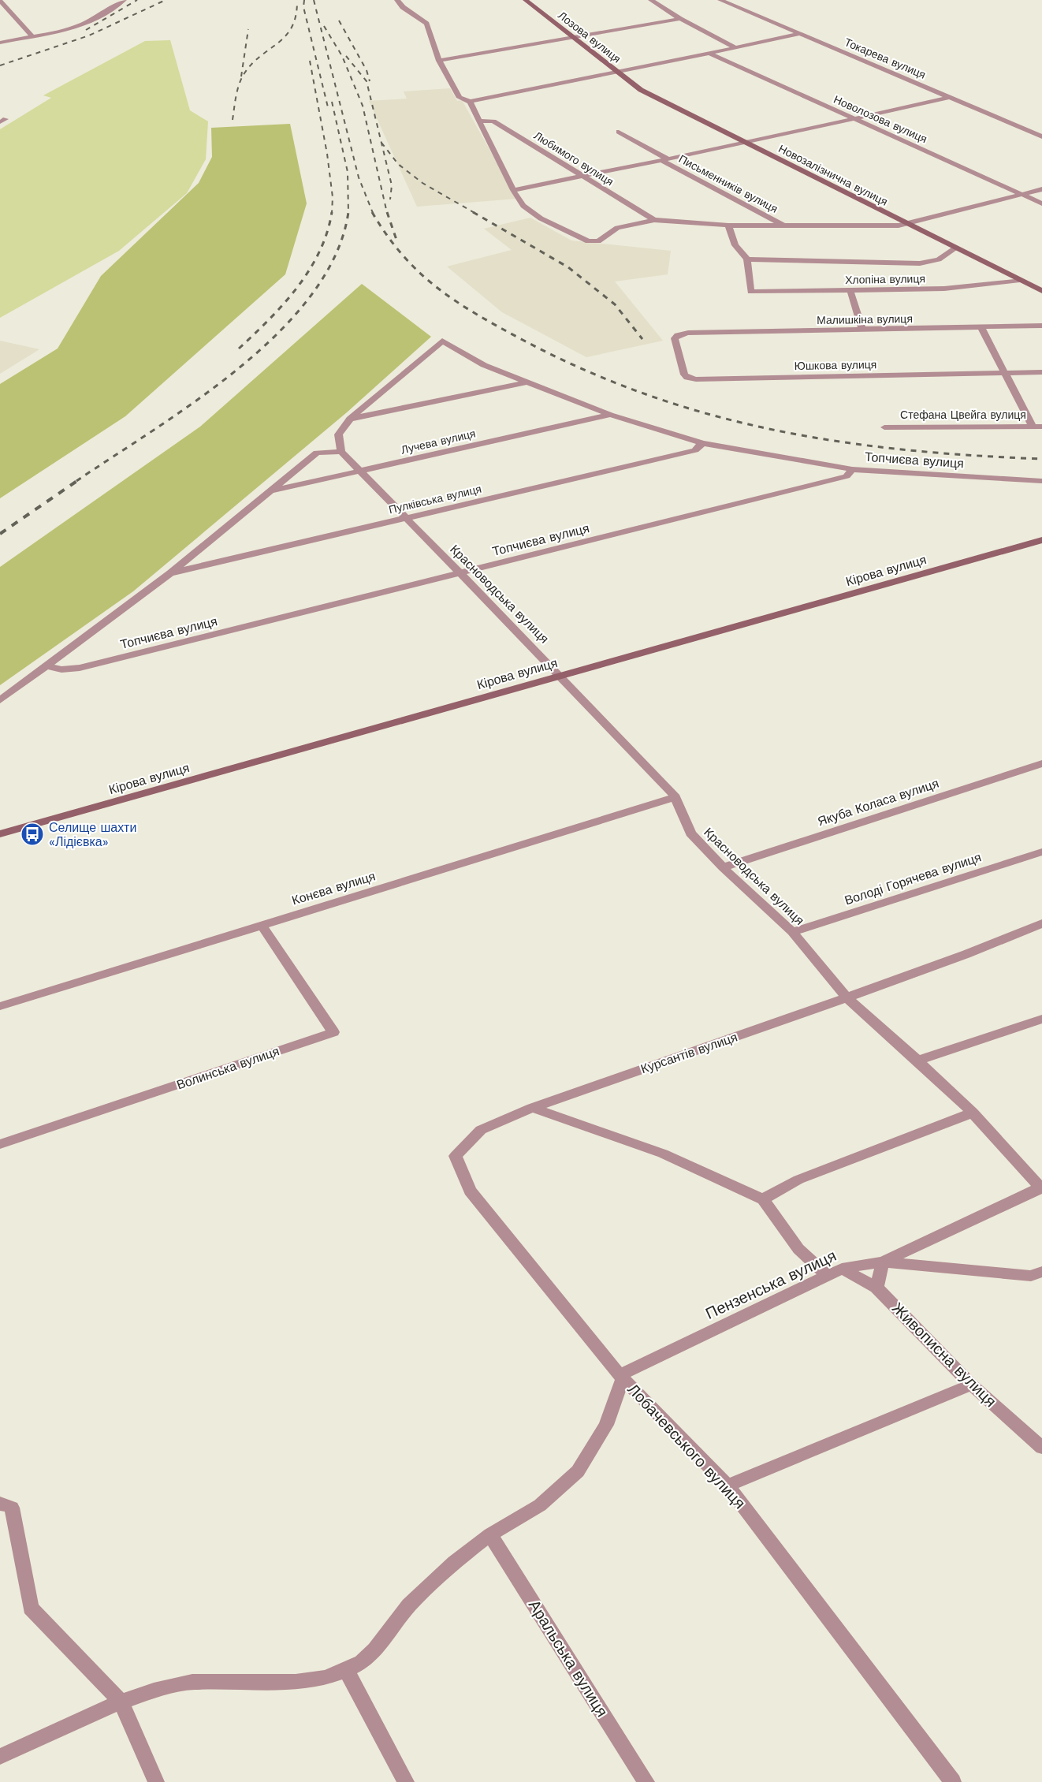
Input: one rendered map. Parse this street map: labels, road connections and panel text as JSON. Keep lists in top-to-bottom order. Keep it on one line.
{"streets":{"main road":["Лозова вулиця","Новозалізнична вулиця","Кірова вулиця"],"street":["Токарева вулиця","Новолозова вулиця","Любимого вулиця","Письменників вулиця","Хлопіна вулиця","Малишкіна вулиця","Юшкова вулиця","Стефана Цвейга вулиця","Лучева вулиця","Топчиєва вулиця","Пулківська вулиця","Красноводська вулиця","Якуба Коласа вулиця","Володі Горячева вулиця","Конєва вулиця","Курсантів вулиця","Волинська вулиця","Пензенська вулиця","Живописна вулиця","Лобачевського вулиця","Аральська вулиця"]},"crossings":[["Лозова вулиця","Новозалізнична вулиця"],["Новозалізнична вулиця","Хлопіна вулиця"],["Малишкіна вулиця","Юшкова вулиця"],["Лучева вулиця","Красноводська вулиця"],["Топчиєва вулиця","Красноводська вулиця"],["Пулківська вулиця","Красноводська вулиця"],["Кірова вулиця","Красноводська вулиця"],["Красноводська вулиця","Якуба Коласа вулиця"],["Красноводська вулиця","Володі Горячева вулиця"],["Красноводська вулиця","Конєва вулиця"],["Красноводська вулиця","Курсантів вулиця"],["Красноводська вулиця","Пензенська вулиця"],["Конєва вулиця","Волинська вулиця"],["Курсантів вулиця","Лобачевського вулиця"],["Пензенська вулиця","Живописна вулиця"],["Пензенська вулиця","Лобачевського вулиця"]],"places":{"bus stop":["Селище шахти «Лідієвка»"]}}
